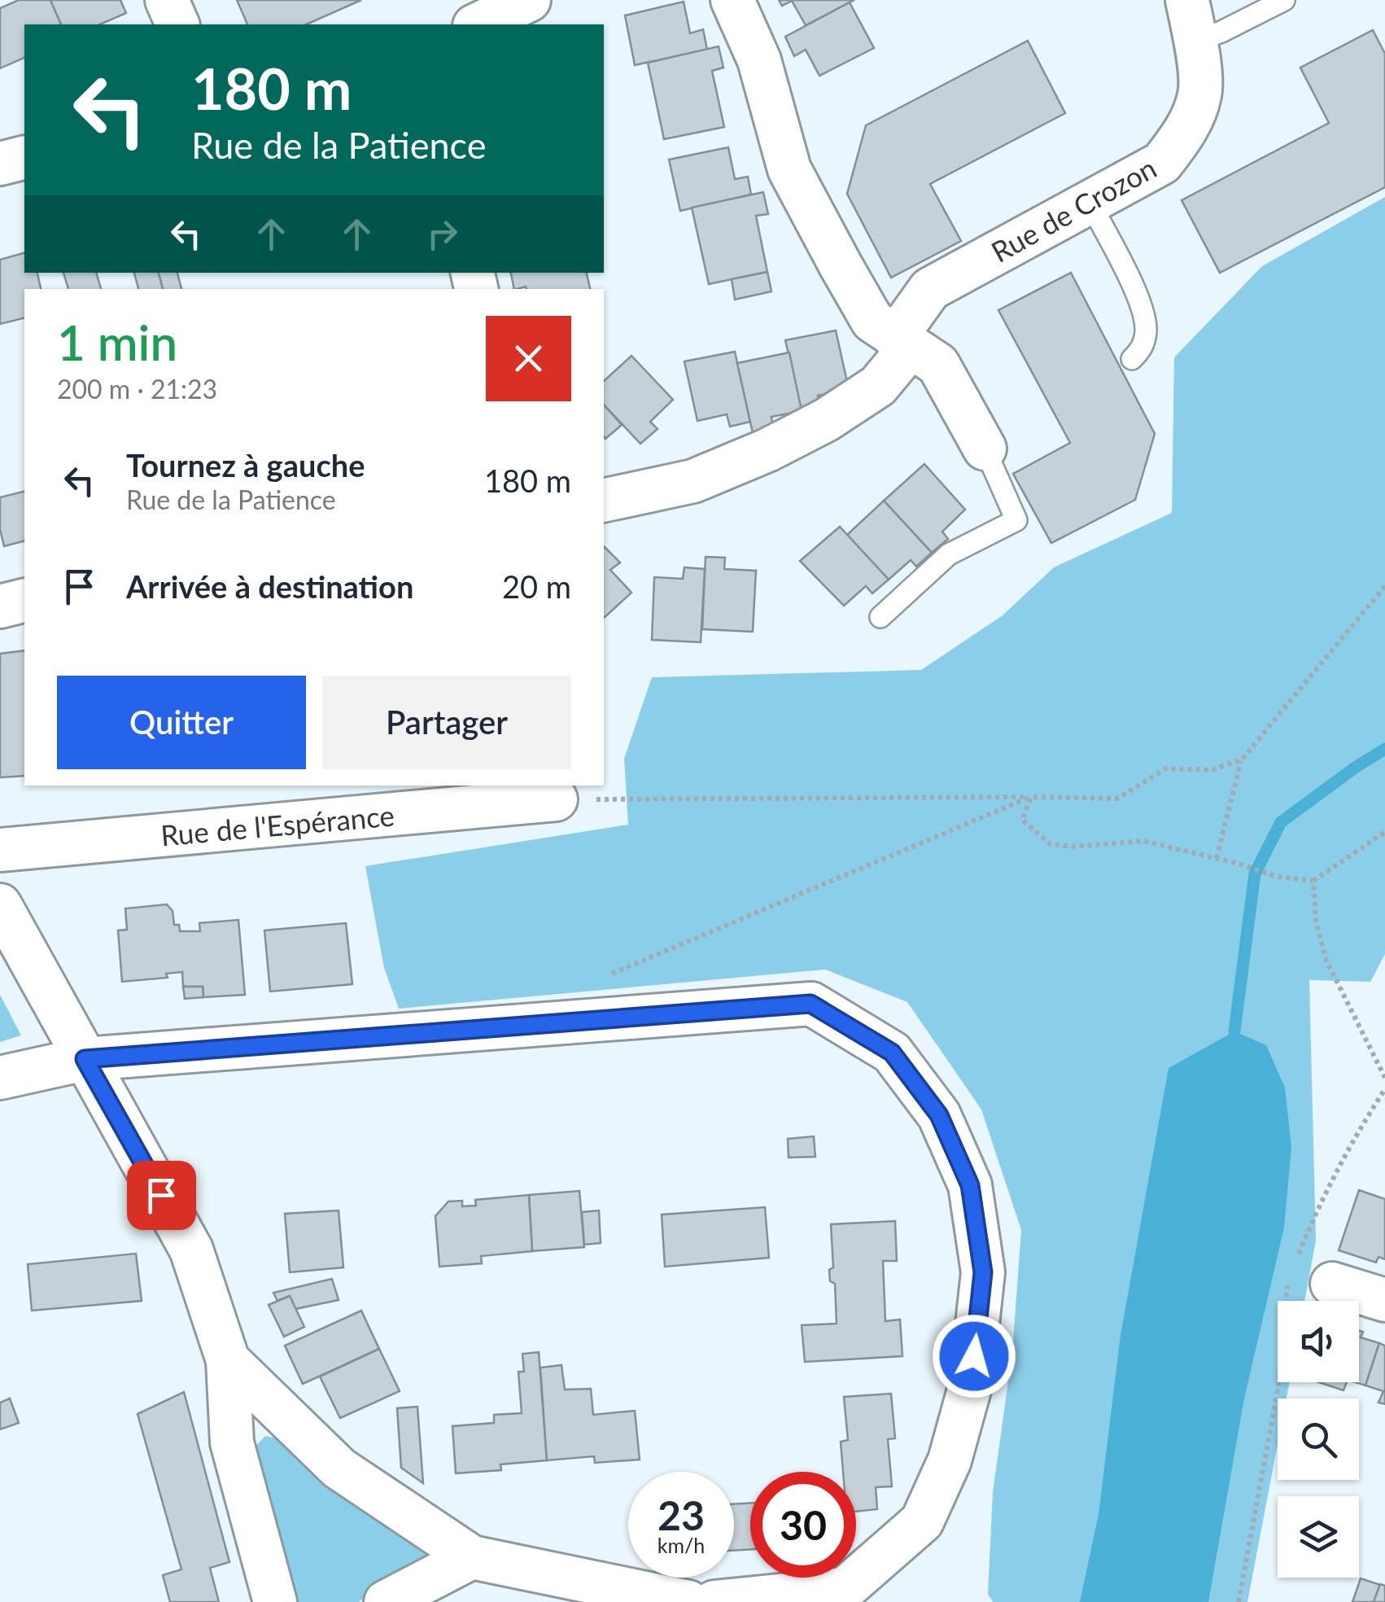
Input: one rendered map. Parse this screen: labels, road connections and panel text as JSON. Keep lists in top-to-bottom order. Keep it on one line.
{"streets":{"street":["Rue de Crozon","Rue de l'Espérance"]},"page":{"turn":["180 m","Rue de la Patience"],"heading":["1 min","200 m · 21:23"],"list":[{"name":"Tournez à gauche","note":"Rue de la Patience","value":"180 m"},{"name":"Arrivée à destination","value":"20 m"}],"buttons":["Quitter","Partager"],"speed":"23 km/h","limit":"30"}}
